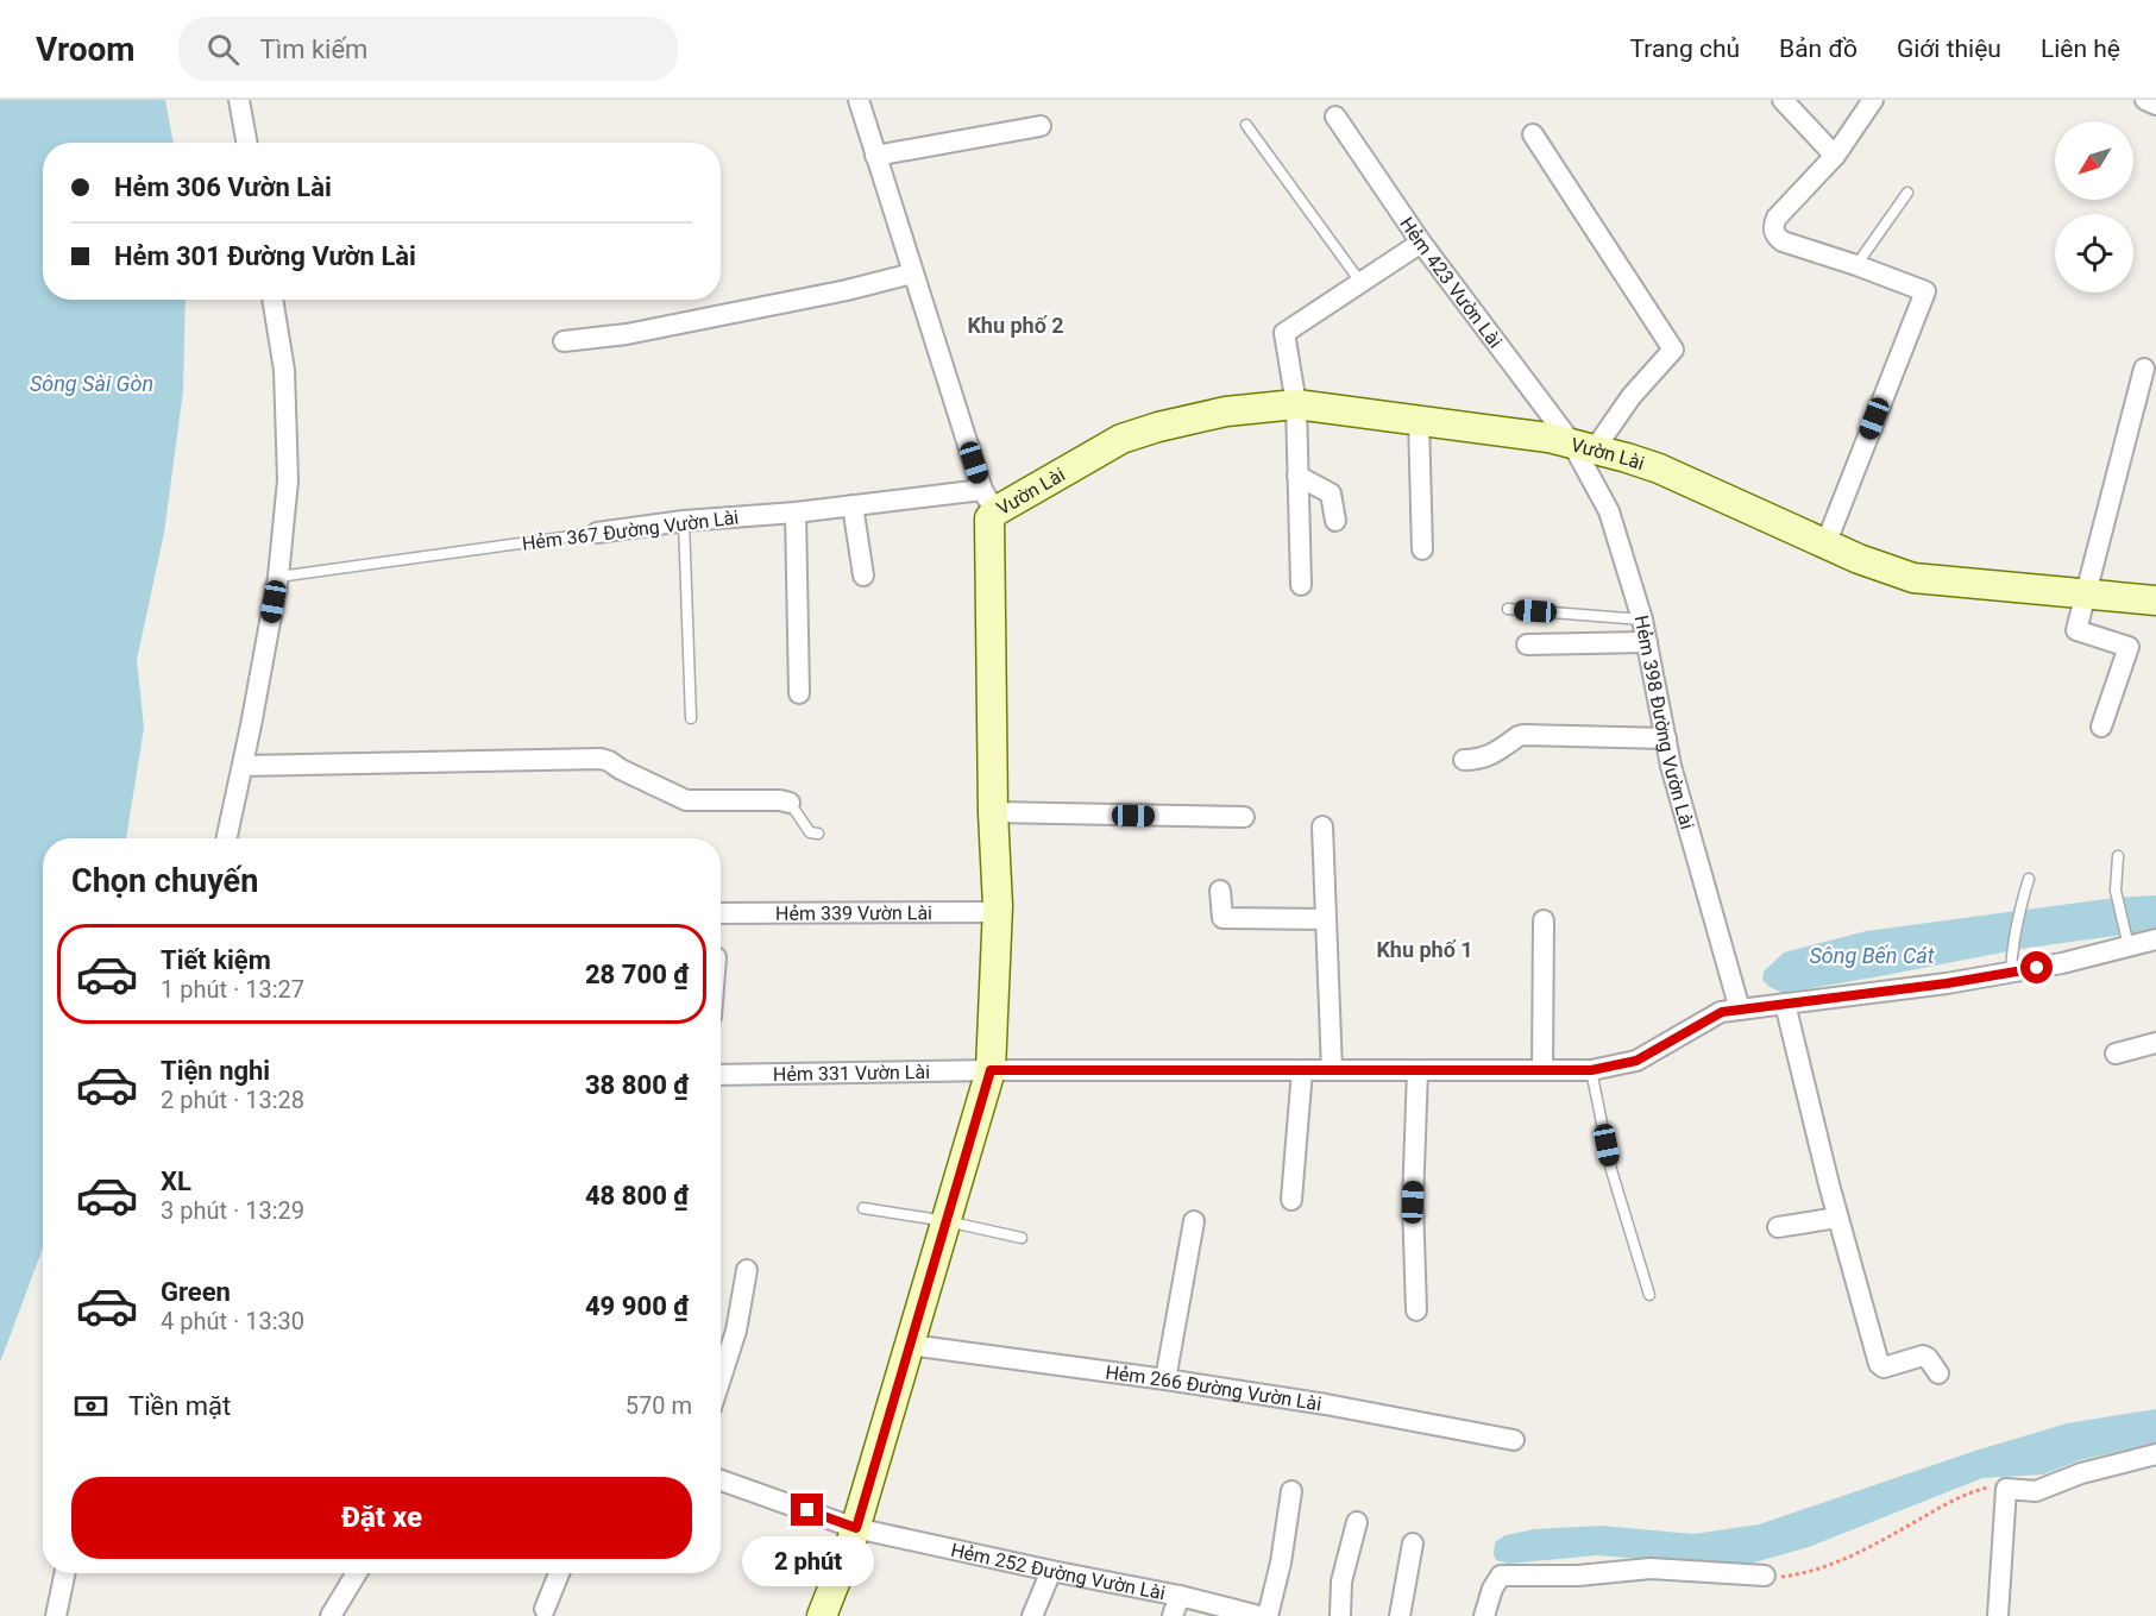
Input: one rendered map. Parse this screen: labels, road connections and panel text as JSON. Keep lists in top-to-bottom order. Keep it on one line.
{"streets":{"main road":["Vườn Lài"],"street":["Hẻm 423 Vườn Lài","Hẻm 367 Đường Vườn Lài","Hẻm 398 Đường Vườn Lài","Hẻm 339 Vườn Lài","Hẻm 331 Vườn Lài","Hẻm 266 Đường Vườn Lài","Hẻm 252 Đường Vườn Lài"]},"crossings":[["Hẻm 423 Vườn Lài","Vườn Lài"],["Hẻm 423 Vườn Lài","Hẻm 398 Đường Vườn Lài"],["Vườn Lài","Hẻm 367 Đường Vườn Lài"],["Vườn Lài","Hẻm 398 Đường Vườn Lài"],["Vườn Lài","Hẻm 339 Vườn Lài"],["Vườn Lài","Hẻm 331 Vườn Lài"],["Vườn Lài","Hẻm 266 Đường Vườn Lài"],["Vườn Lài","Hẻm 252 Đường Vườn Lài"],["Hẻm 398 Đường Vườn Lài","Hẻm 331 Vườn Lài"]],"districts":["Khu phố 2","Khu phố 1"],"water":["Sông Sài Gòn","Sông Bến Cát"],"north":"bottom left","page":{"header":"Vroom","search":"Tìm kiếm","nav":["Trang chủ","Bản đồ","Giới thiệu","Liên hệ"],"banner":["Hẻm 306 Vườn Lài","Hẻm 301 Đường Vườn Lài"],"heading":"Chọn chuyến","list":[{"name":"Tiết kiệm","note":"1 phút · 13:27","value":"28 700 ₫"},{"name":"Tiện nghi","note":"2 phút · 13:28","value":"38 800 ₫"},{"name":"XL","note":"3 phút · 13:29","value":"48 800 ₫"},{"name":"Green","note":"4 phút · 13:30","value":"49 900 ₫"}],"pay":["Tiền mặt","570 m"],"buttons":"Đặt xe","bubble":"2 phút"}}
